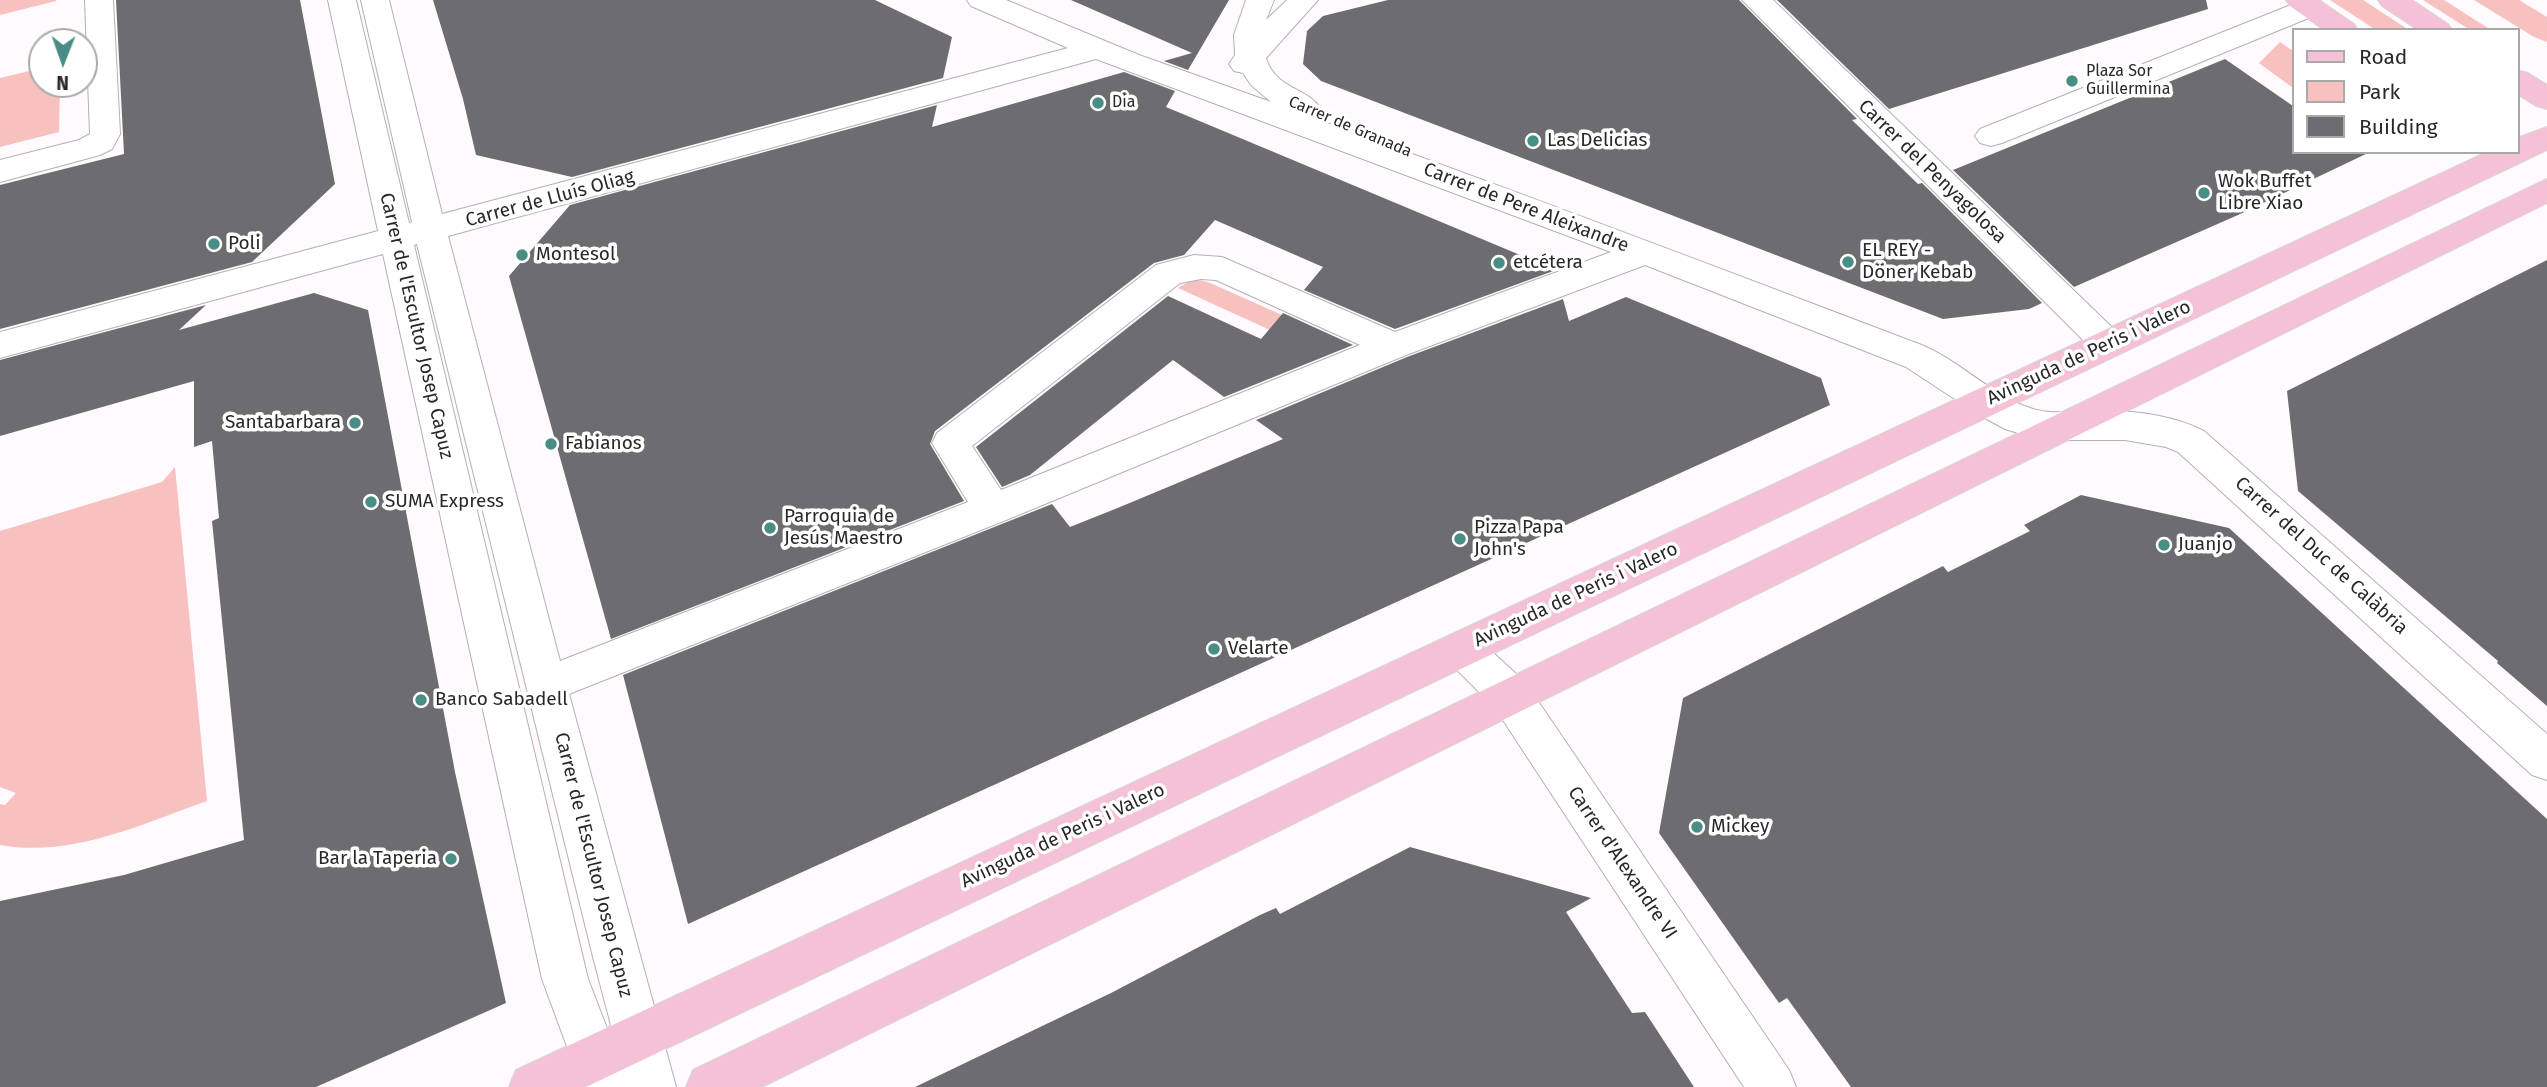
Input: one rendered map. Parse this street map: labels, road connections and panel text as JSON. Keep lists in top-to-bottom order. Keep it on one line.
{"streets":{"main road":["Avinguda de Peris i Valero"],"street":["Carrer de Granada","Carrer del Penyagolosa","Carrer de Lluís Oliag","Carrer de Pere Aleixandre","Carrer de l'Escultor Josep Capuz","Carrer del Duc de Calàbria","Carrer d'Alexandre VI"]},"crossings":[["Carrer de Granada","Carrer de Pere Aleixandre"],["Carrer del Penyagolosa","Avinguda de Peris i Valero"],["Carrer de Lluís Oliag","Carrer de Pere Aleixandre"],["Carrer de Lluís Oliag","Carrer de l'Escultor Josep Capuz"],["Carrer de Pere Aleixandre","Avinguda de Peris i Valero"],["Carrer de Pere Aleixandre","Carrer del Duc de Calàbria"],["Carrer de l'Escultor Josep Capuz","Avinguda de Peris i Valero"],["Avinguda de Peris i Valero","Carrer d'Alexandre VI"]],"places":["Plaza Sor Guillermina","Dia","Las Delicias","Wok Buffet Libre Xiao","Poli","Montesol","EL REY - Döner Kebab","etcétera","Santabarbara","Fabianos","SUMA Express","Parroquia de Jesús Maestro","Pizza Papa John's","Juanjo","Velarte","Banco Sabadell","Mickey","Bar la Taperia"],"legend":["Road","Park","Building"],"north":"bottom"}
